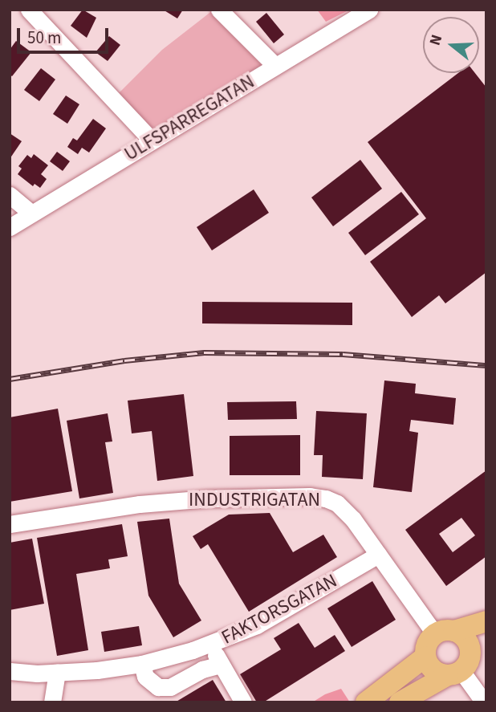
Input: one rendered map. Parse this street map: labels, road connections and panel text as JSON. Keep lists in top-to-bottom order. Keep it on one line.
{"streets":{"street":["ULFSPARREGATAN","INDUSTRIGATAN","FAKTORSGATAN"]},"crossings":[["INDUSTRIGATAN","FAKTORSGATAN"]],"scale_bar":"50 m","north":"left"}
